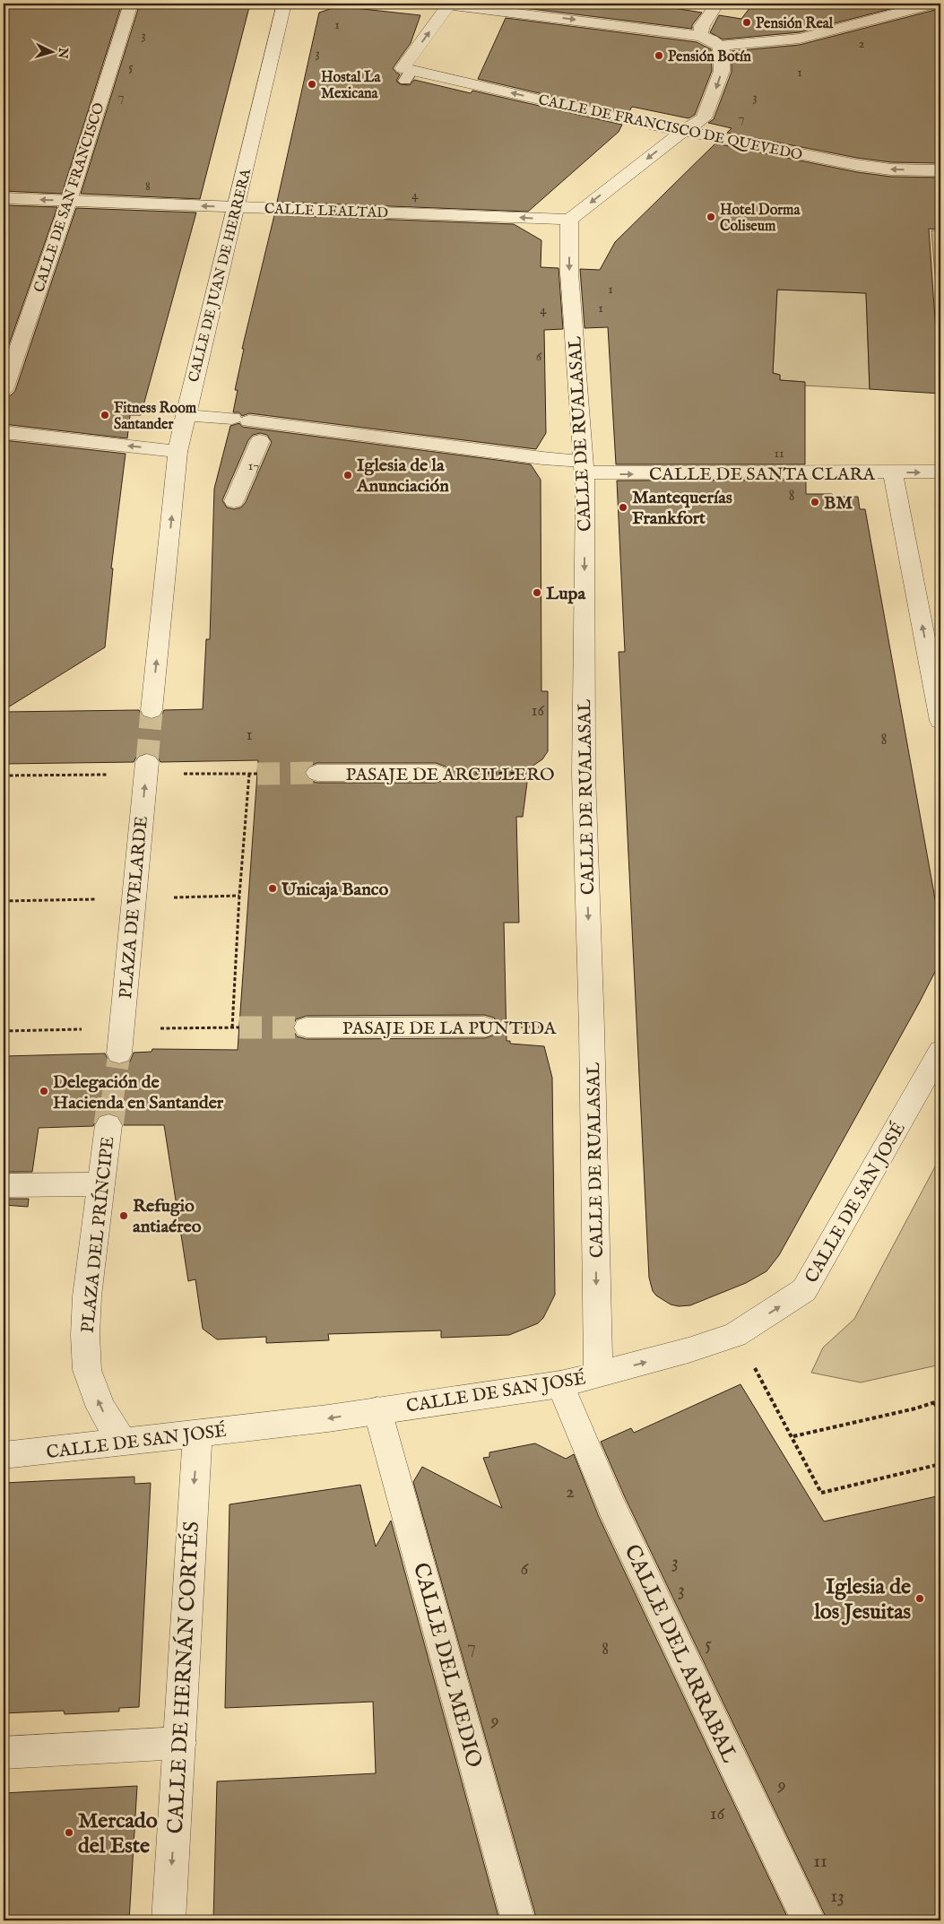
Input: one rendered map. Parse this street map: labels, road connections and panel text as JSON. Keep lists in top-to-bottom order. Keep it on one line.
{"streets":{"street":["CALLE DE FRANCISCO DE QUEVEDO","CALLE DE SAN FRANCISCO","CALLE LEALTAD","CALLE DE JUAN DE HERRERA","CALLE DE RUALASAL","CALLE DE SANTA CLARA","PASAJE DE ARCILLERO","PLAZA DE VELARDE","PASAJE DE LA PUNTIDA","CALLE DE SAN JOSÉ","PLAZA DEL PRÍNCIPE","CALLE DEL ARRABAL","CALLE DEL MEDIO","CALLE DE HERNÁN CORTÉS"]},"crossings":[["CALLE DE SAN FRANCISCO","CALLE LEALTAD"],["CALLE LEALTAD","CALLE DE JUAN DE HERRERA"],["CALLE LEALTAD","CALLE DE RUALASAL"],["CALLE DE JUAN DE HERRERA","CALLE DE SANTA CLARA"],["CALLE DE RUALASAL","CALLE DE SANTA CLARA"],["CALLE DE RUALASAL","PASAJE DE ARCILLERO"],["CALLE DE RUALASAL","PASAJE DE LA PUNTIDA"],["CALLE DE RUALASAL","CALLE DE SAN JOSÉ"],["CALLE DE SAN JOSÉ","PLAZA DEL PRÍNCIPE"],["CALLE DE SAN JOSÉ","CALLE DEL ARRABAL"],["CALLE DE SAN JOSÉ","CALLE DEL MEDIO"],["CALLE DE SAN JOSÉ","CALLE DE HERNÁN CORTÉS"]],"one_way":["CALLE LEALTAD","CALLE DE JUAN DE HERRERA","CALLE DE RUALASAL","CALLE DE SANTA CLARA","PLAZA DE VELARDE","PLAZA DEL PRÍNCIPE","CALLE DE HERNÁN CORTÉS"],"places":["Pensión Real","Pensión Botín","Hostal La Mexicana","Hotel Dorma Coliseum","Fitness Room Santander","Iglesia de la Anunciación","BM","Mantequerías Frankfort","Lupa","Unicaja Banco","Delegación de Hacienda en Santander","Refugio antiaéreo","Iglesia de los Jesuitas","Mercado del Este"],"house_numbers":["1","3","2","3","5","1","7","3","7","8","4","1","1","4","6","11","17","8","16","1","8","2","3","6","3","5","7","8","9","9","16","11","13"],"north":"right"}
